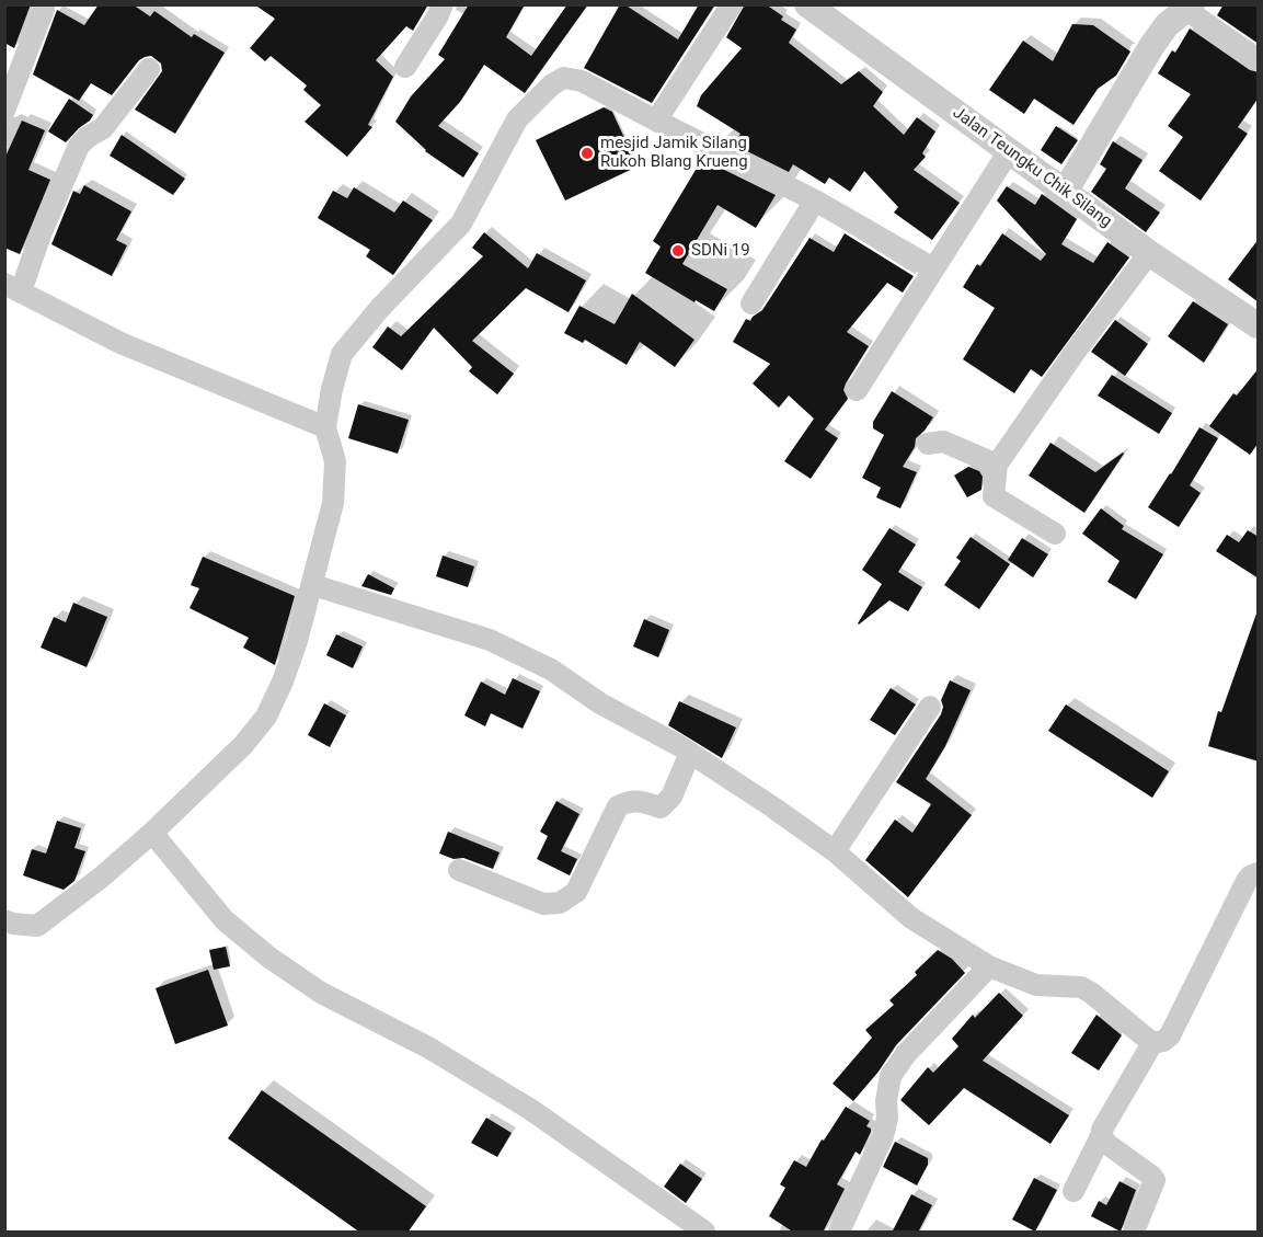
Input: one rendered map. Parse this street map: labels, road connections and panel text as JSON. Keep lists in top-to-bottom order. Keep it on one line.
{"streets":{"street":["Jalan Teungku Chik Silang"]},"places":["mesjid Jamik Silang Rukoh Blang Krueng","SDNi 19"]}
